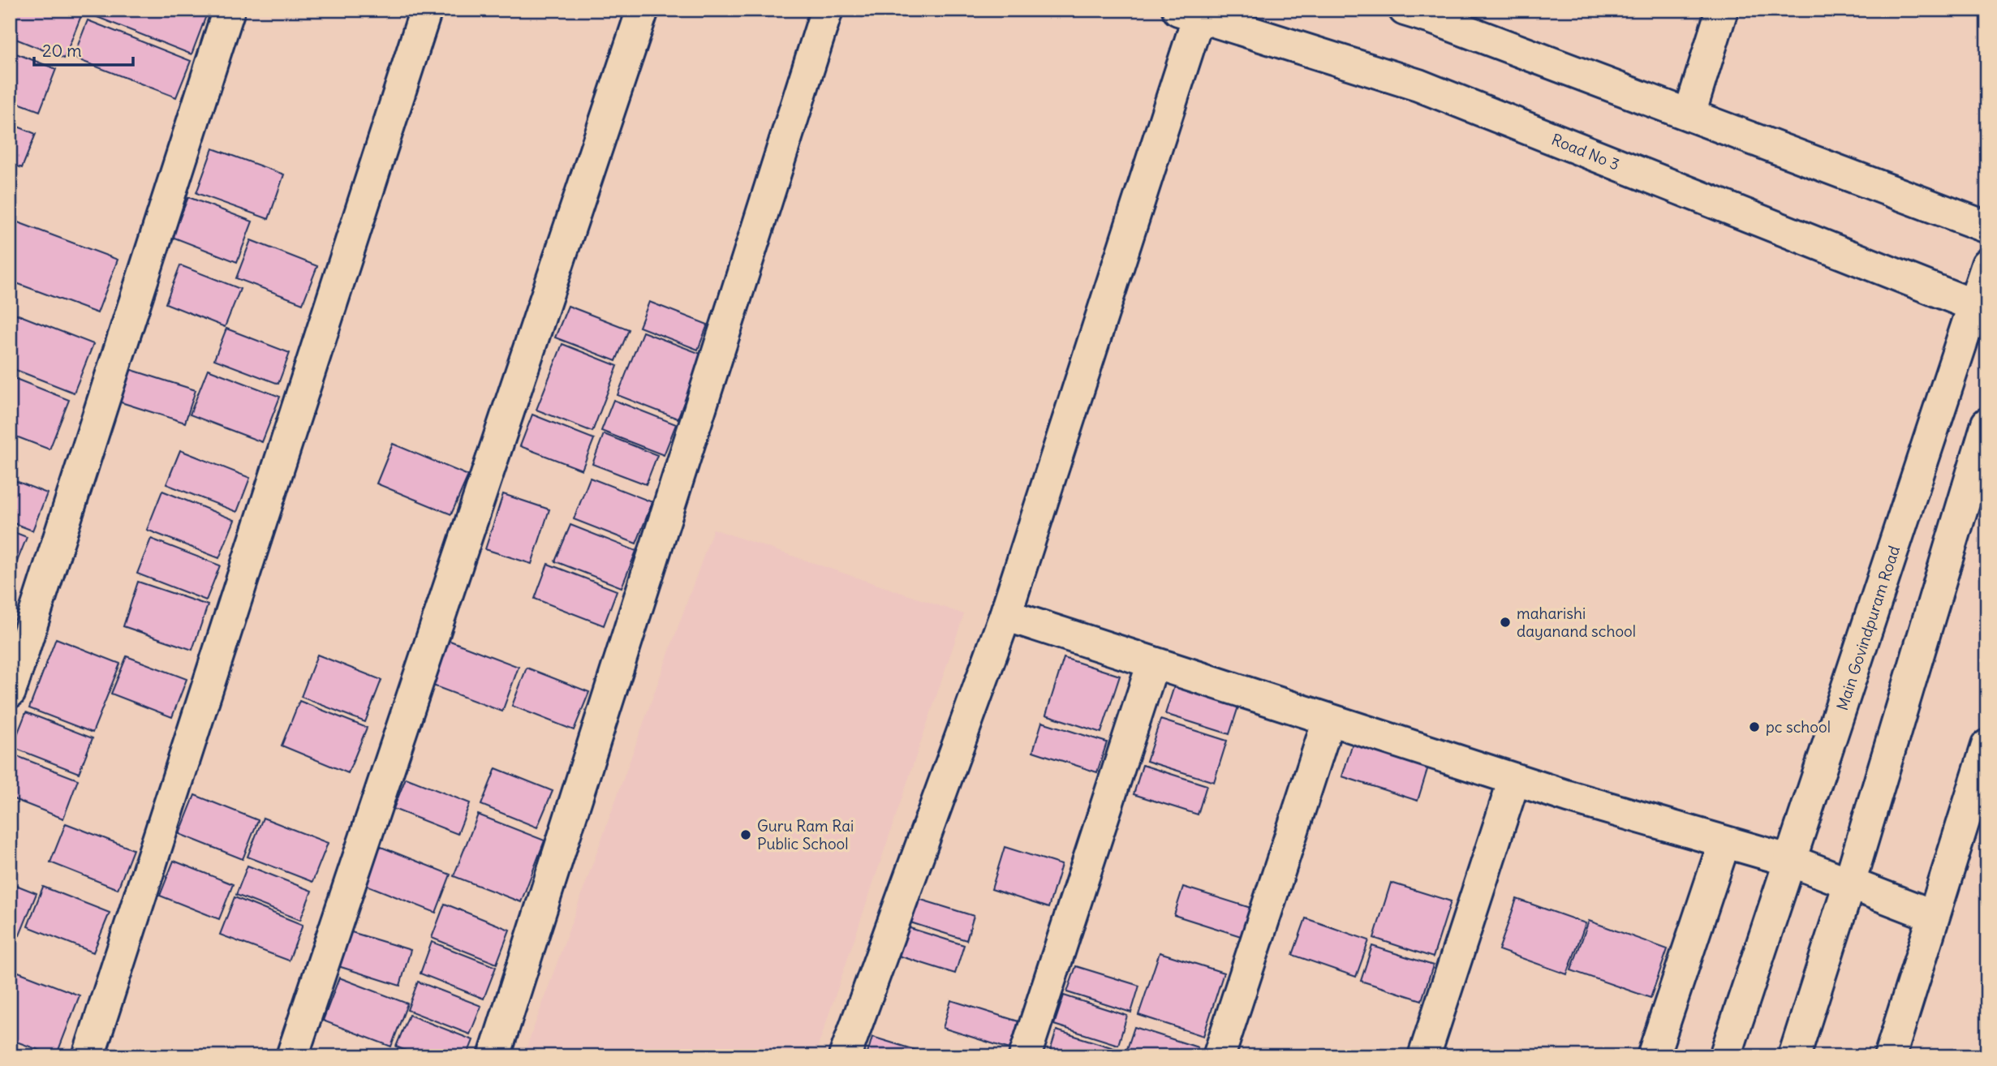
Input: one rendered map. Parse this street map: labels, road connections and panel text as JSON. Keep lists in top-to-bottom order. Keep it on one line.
{"streets":{"street":["Road No 3","Main Govindpuram Road"]},"crossings":[["Road No 3","Main Govindpuram Road"]],"places":["maharishi dayanand school","pc school","Guru Ram Rai Public School"],"scale_bar":"20 m"}
